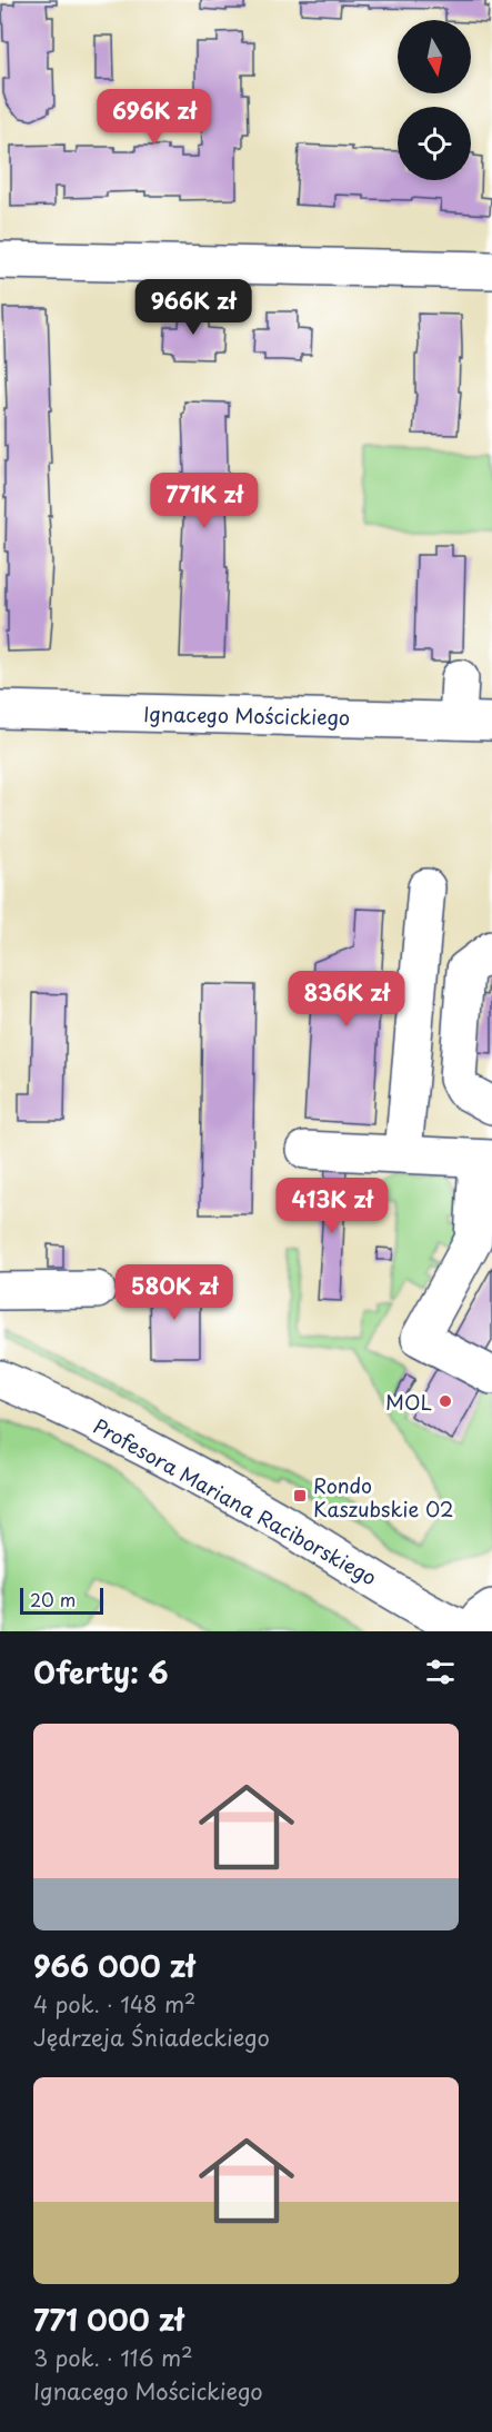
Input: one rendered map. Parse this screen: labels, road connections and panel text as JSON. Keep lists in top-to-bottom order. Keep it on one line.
{"streets":{"street":["Ignacego Mościckiego","Profesora Mariana Raciborskiego"]},"places":{"other":["MOL"],"transit":["Rondo Kaszubskie 02"]},"scale_bar":"20 m","north":"bottom","page":{"price":["696K zł","966K zł","771K zł","836K zł","413K zł","580K zł"],"scale":"20 m","heading":"Oferty: 6","list":[{"name":"966 000 zł","note":"4 pok. · 148 m² · Jędrzeja Śniadeckiego"},{"name":"771 000 zł","note":"3 pok. · 116 m² · Ignacego Mościckiego"}]}}
